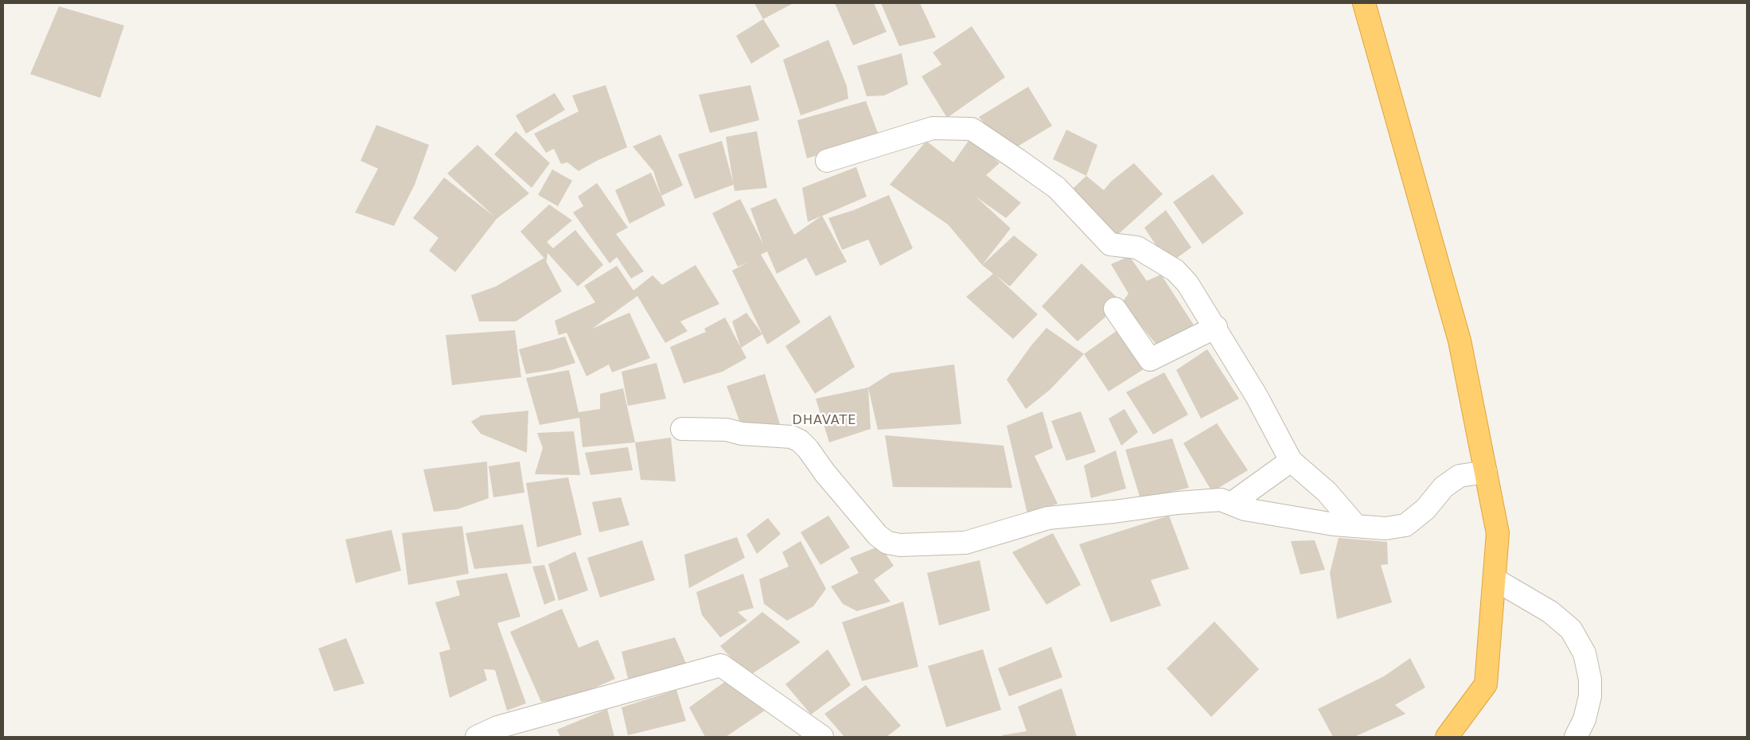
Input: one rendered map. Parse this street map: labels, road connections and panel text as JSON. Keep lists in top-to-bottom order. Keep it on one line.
{"districts":["DHAVATE"]}
